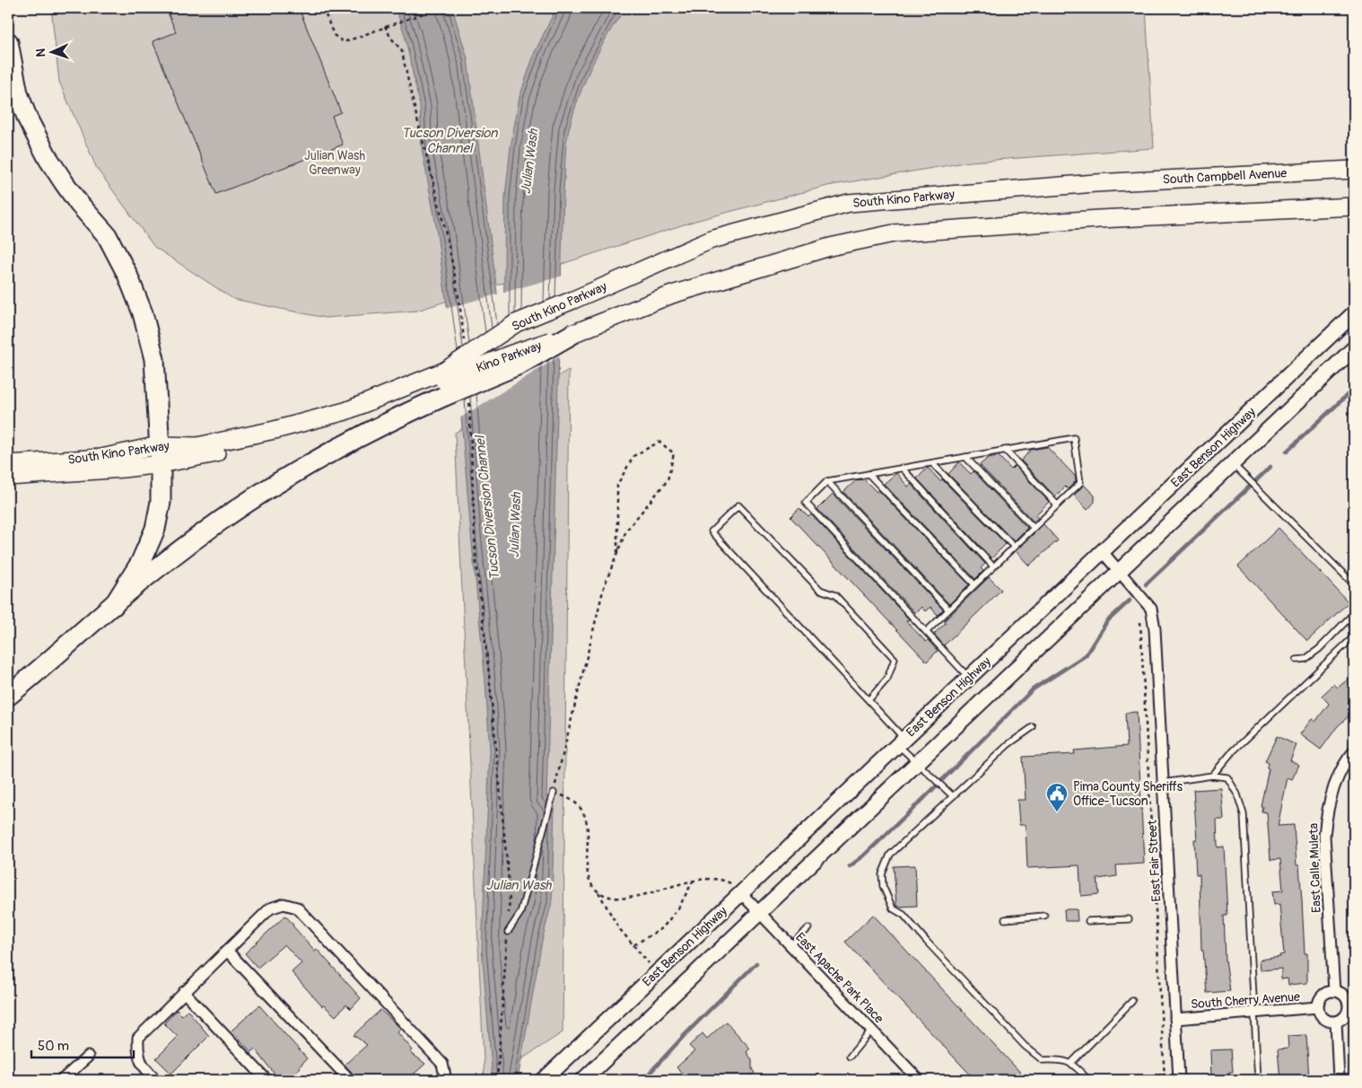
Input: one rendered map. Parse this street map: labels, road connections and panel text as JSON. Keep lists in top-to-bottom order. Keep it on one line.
{"streets":{"main road":["South Campbell Avenue","South Kino Parkway","East Benson Highway"],"street":["East Fair Street","East Calle Muleta","East Apache Park Place","South Cherry Avenue"]},"crossings":[["South Campbell Avenue","South Kino Parkway"],["East Benson Highway","East Fair Street"],["East Benson Highway","East Apache Park Place"],["East Fair Street","South Cherry Avenue"],["East Calle Muleta","South Cherry Avenue"]],"water":["Tucson Diversion Channel","Julian Wash"],"parks":["Julian Wash Greenway"],"places":{"public building":["Pima County Sheriffs Office-Tucson"]},"scale_bar":"50 m","north":"left"}
